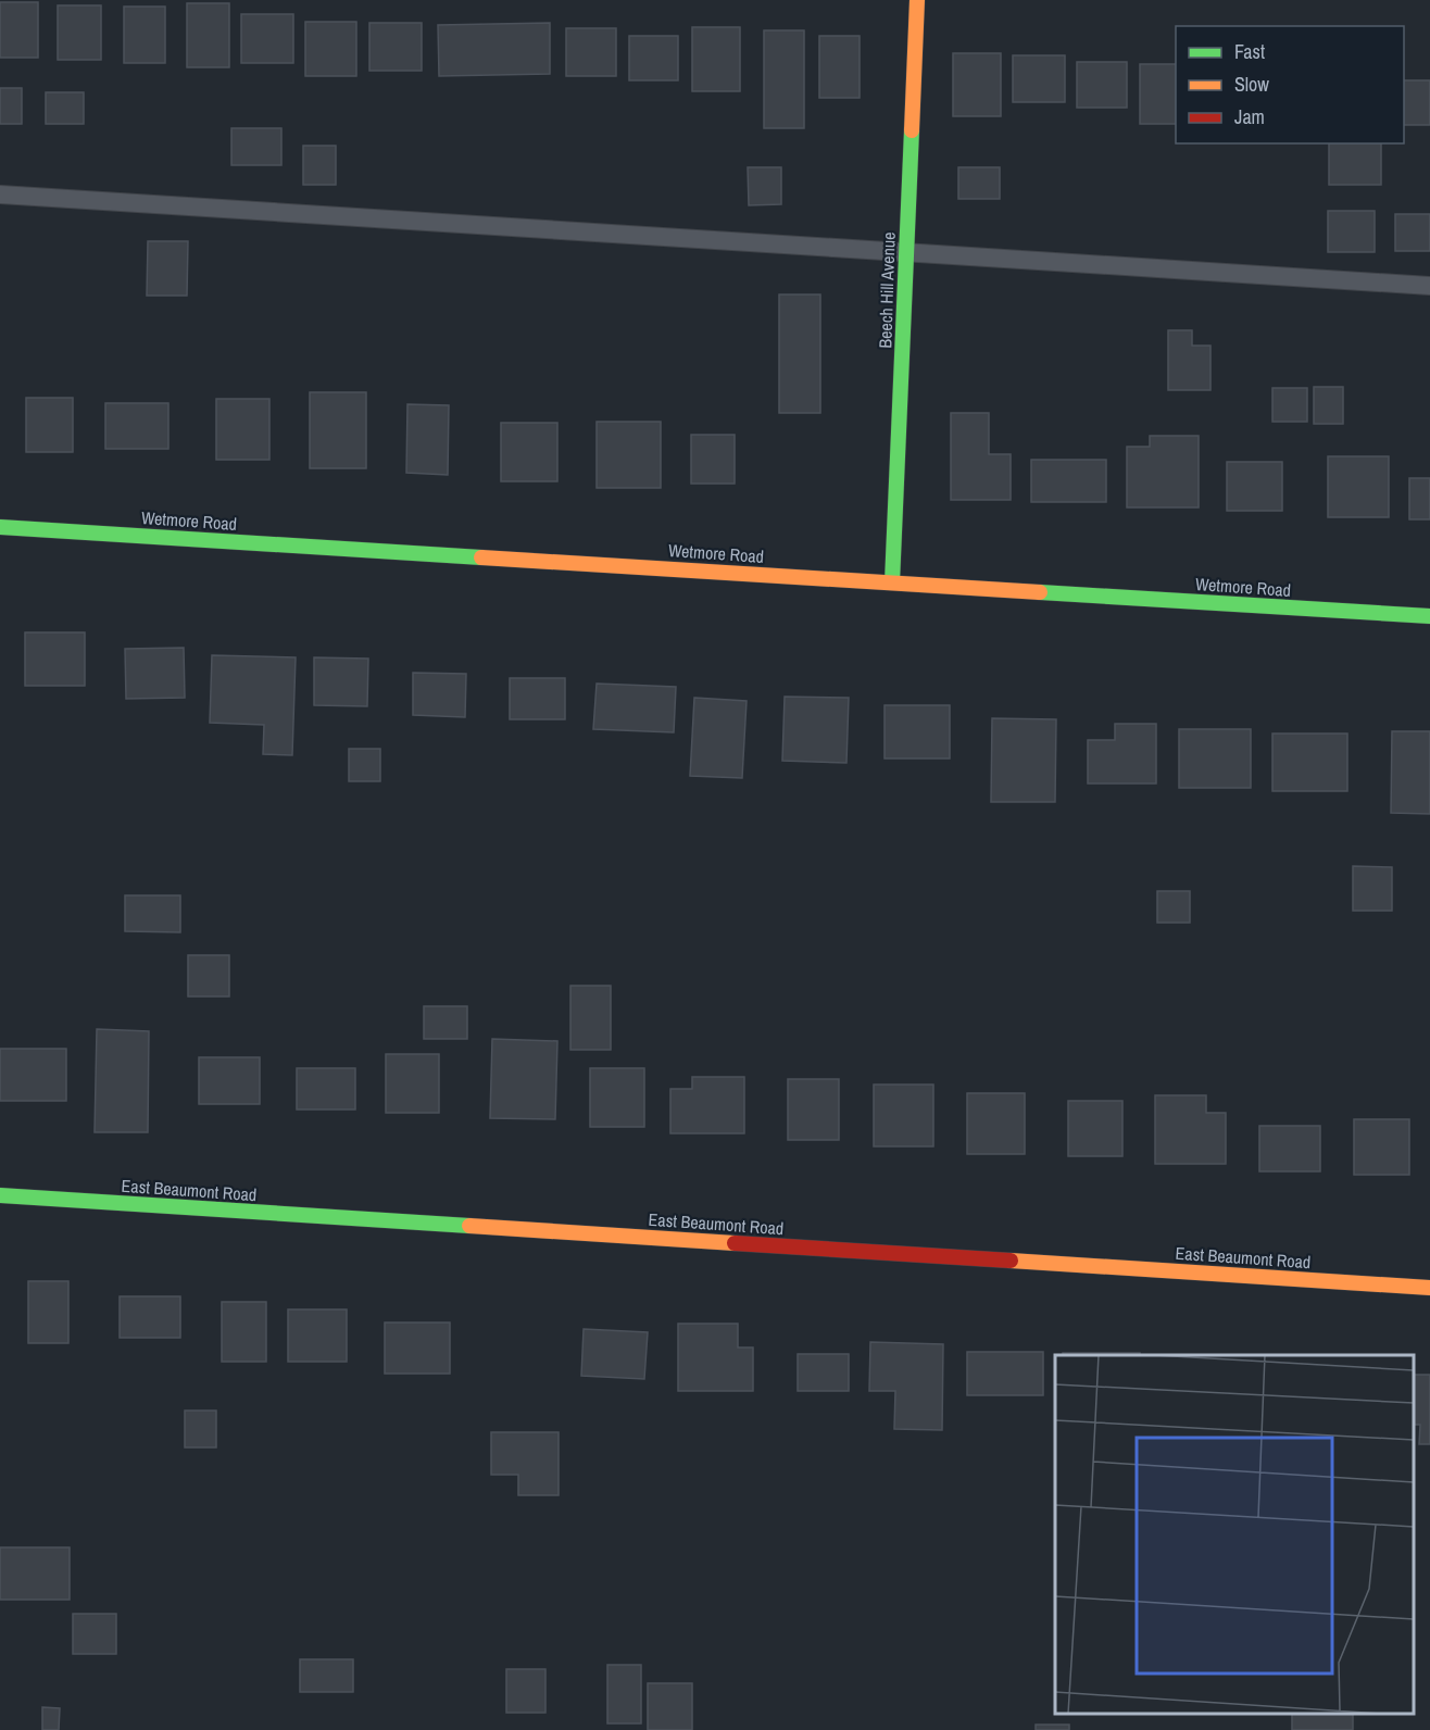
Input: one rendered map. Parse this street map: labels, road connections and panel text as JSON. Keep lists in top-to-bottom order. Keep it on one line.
{"streets":{"street":["Beech Hill Avenue","Wetmore Road","East Beaumont Road"]},"crossings":[["Beech Hill Avenue","Wetmore Road"]],"legend":["Fast","Slow","Jam"]}
